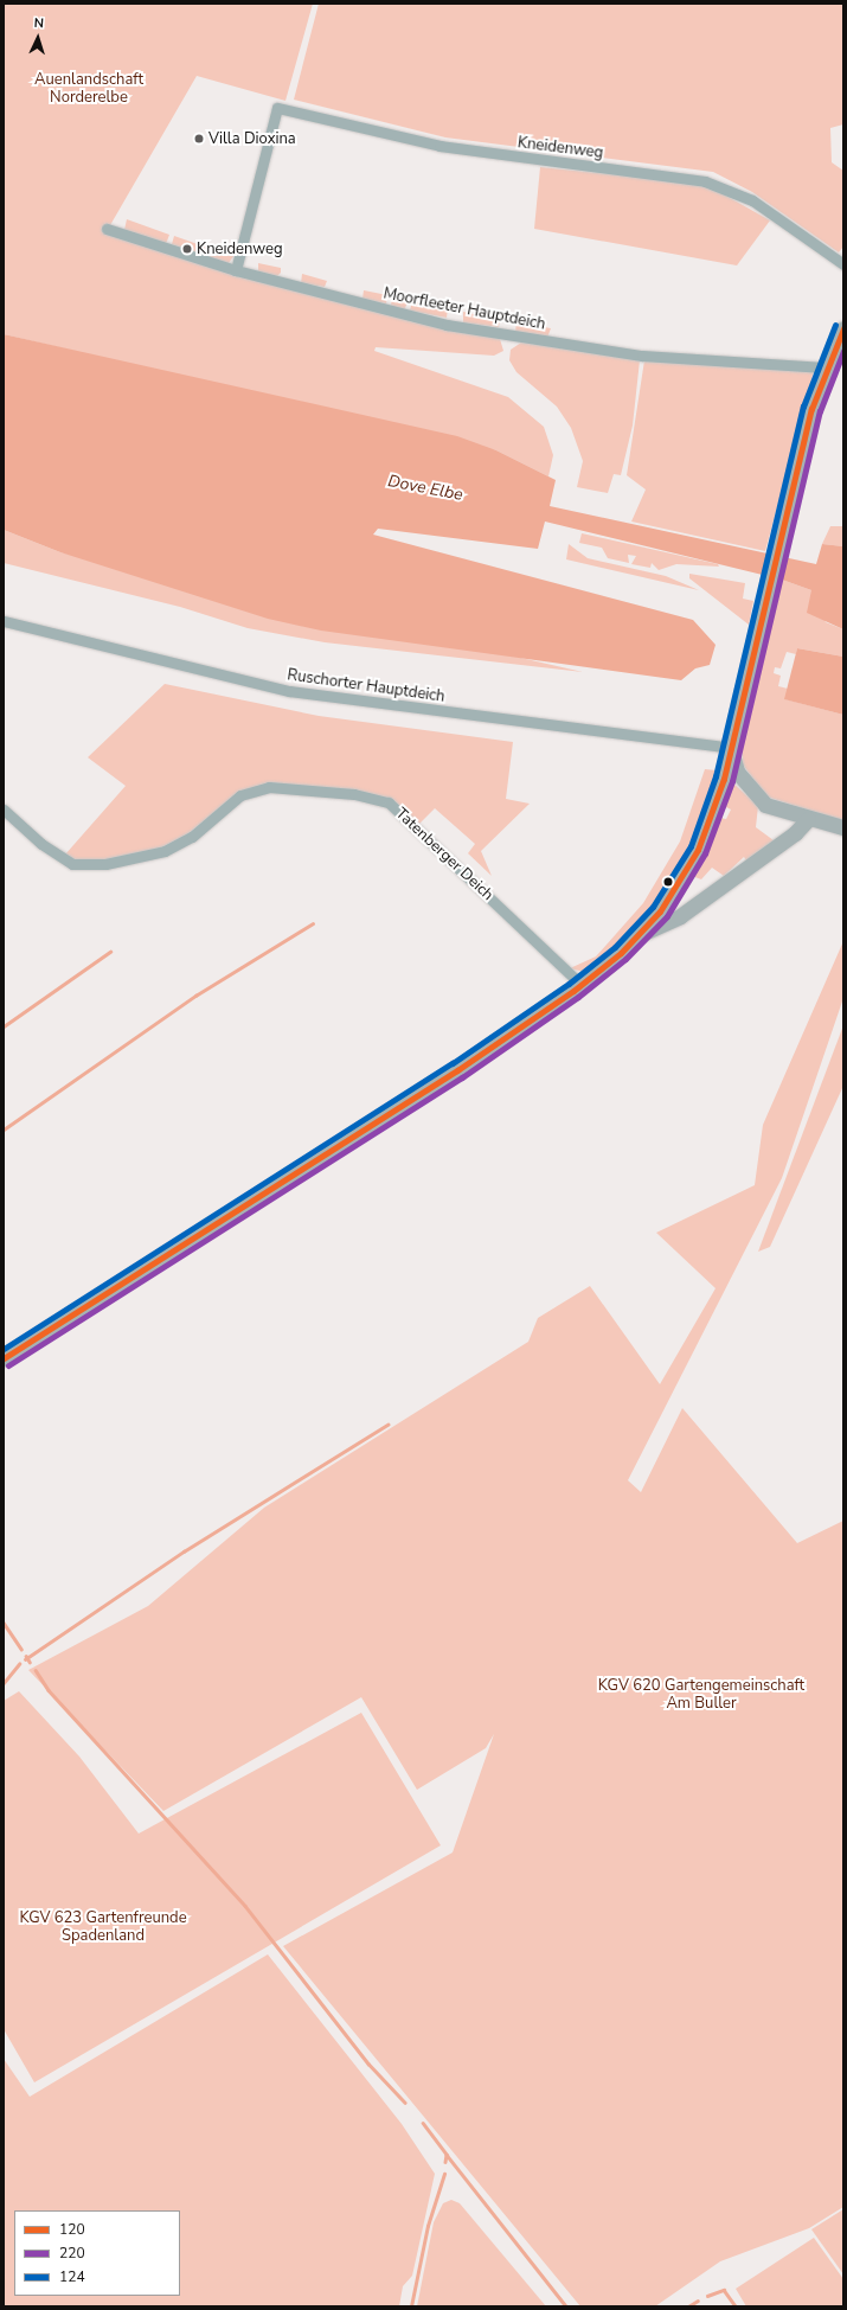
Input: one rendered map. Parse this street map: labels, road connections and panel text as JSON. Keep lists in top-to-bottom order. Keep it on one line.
{"streets":{"street":["Kneidenweg","Moorfleeter Hauptdeich","Ruschorter Hauptdeich","Tatenberger Deich"]},"crossings":[["Kneidenweg","Moorfleeter Hauptdeich"]],"water":["Dove Elbe"],"parks":["Auenlandschaft Norderelbe","KGV 620 Gartengemeinschaft Am Buller","KGV 623 Gartenfreunde Spadenland"],"places":["Villa Dioxina","Kneidenweg"],"lines":["transit line 124","transit line 120","transit line 220"],"legend":["120","220","124"],"north":"top"}
